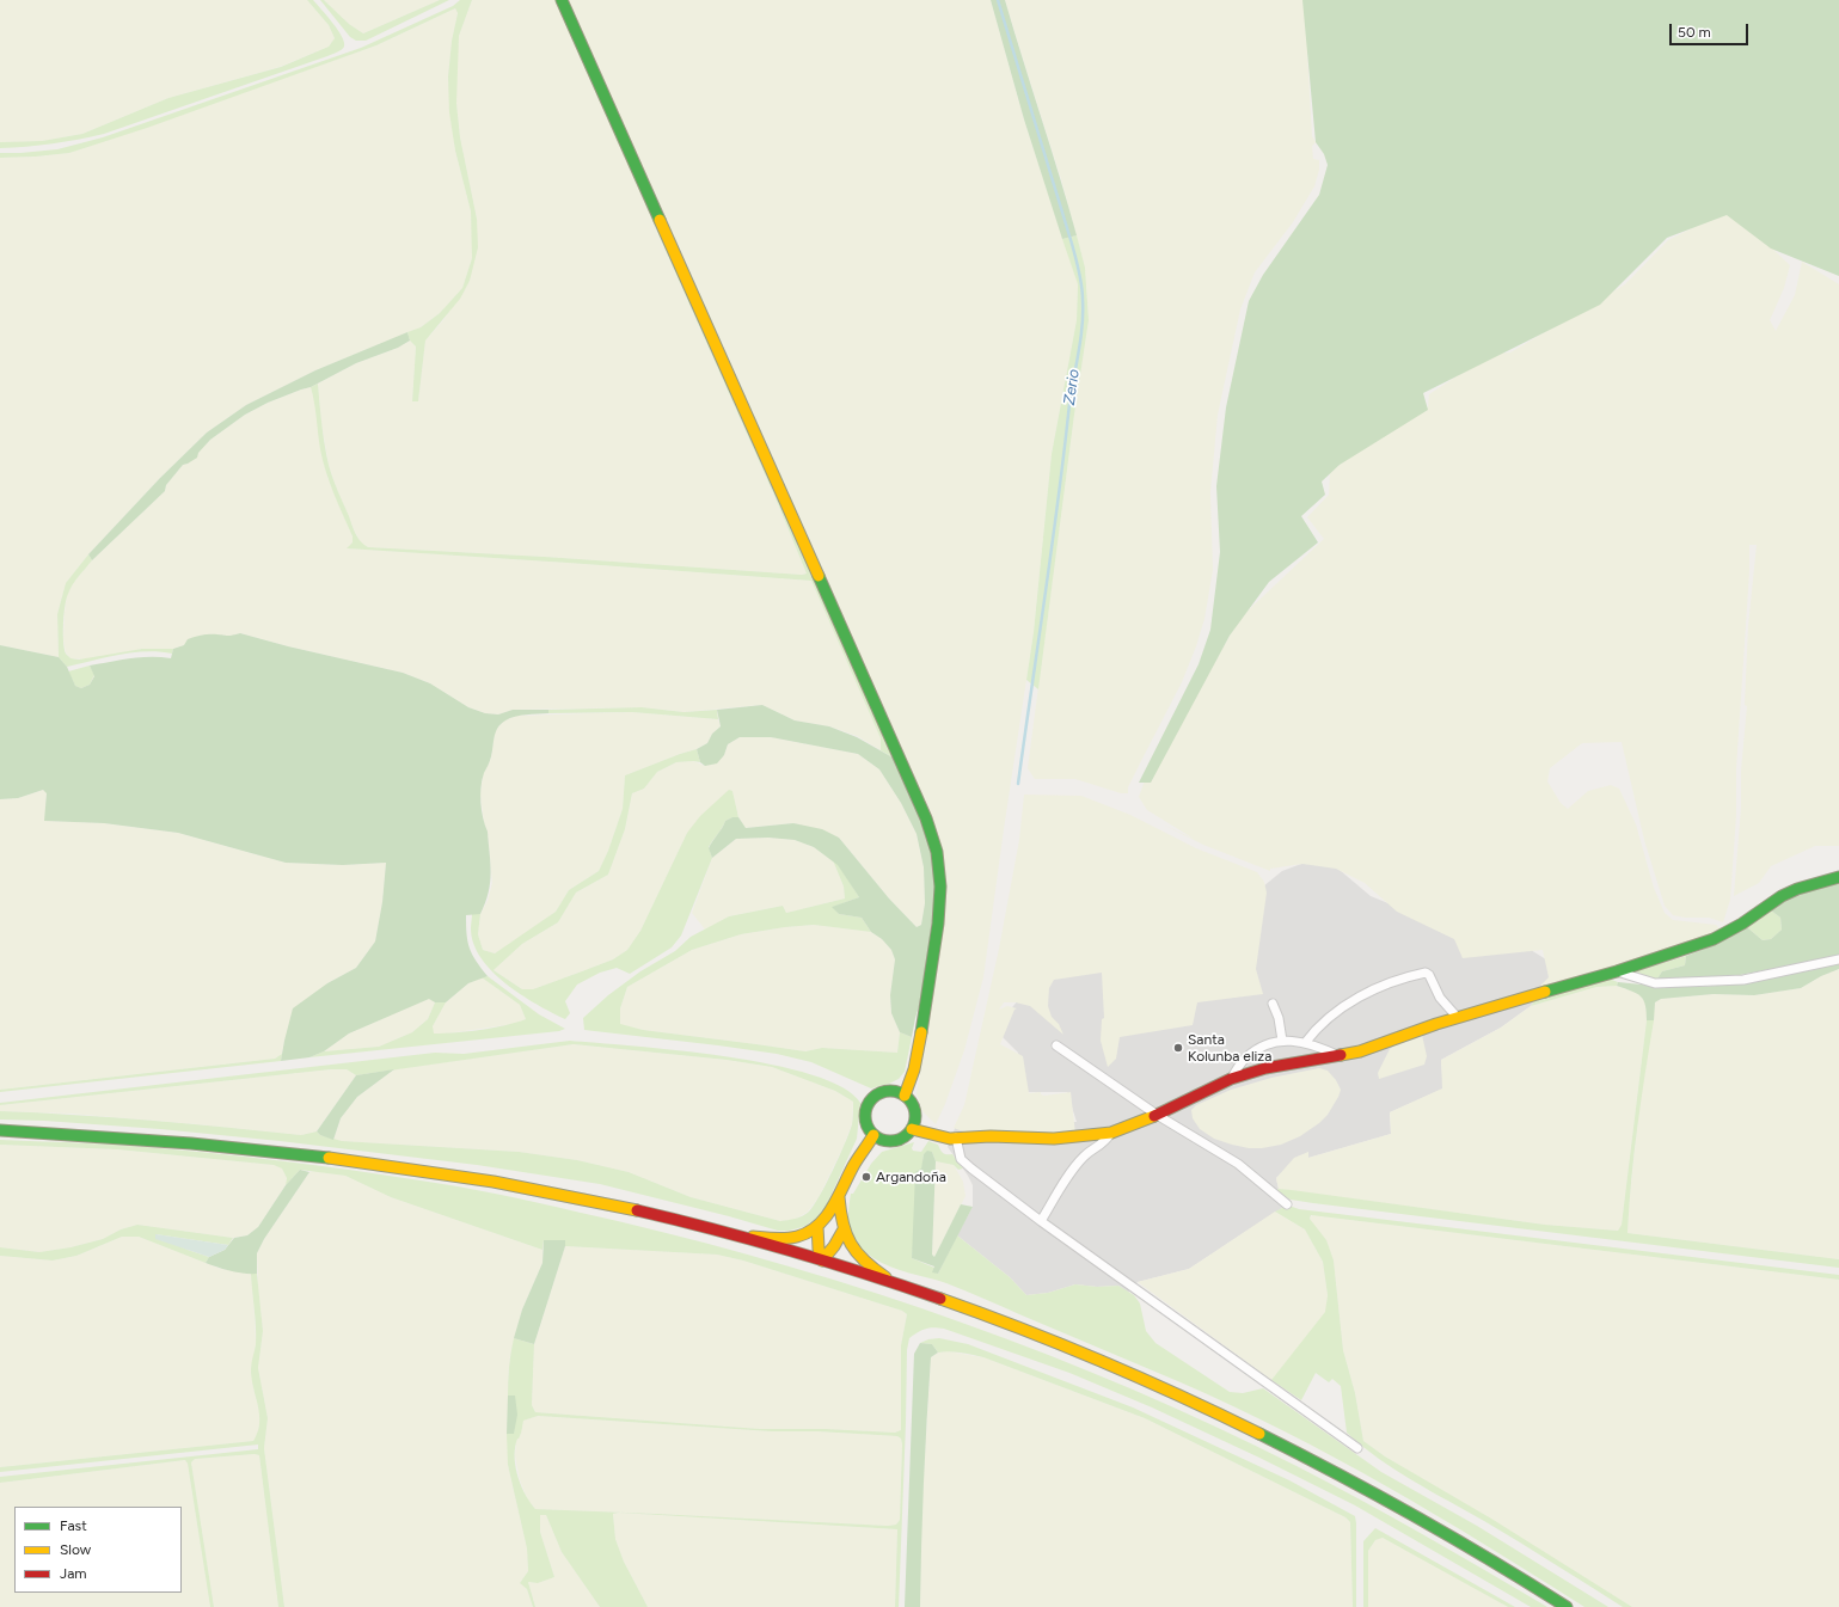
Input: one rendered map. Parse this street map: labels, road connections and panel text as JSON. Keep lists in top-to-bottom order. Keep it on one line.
{"water":["Zerio"],"places":["Santa Kolunba eliza","Argandoña"],"legend":["Fast","Slow","Jam"],"scale_bar":"50 m"}
